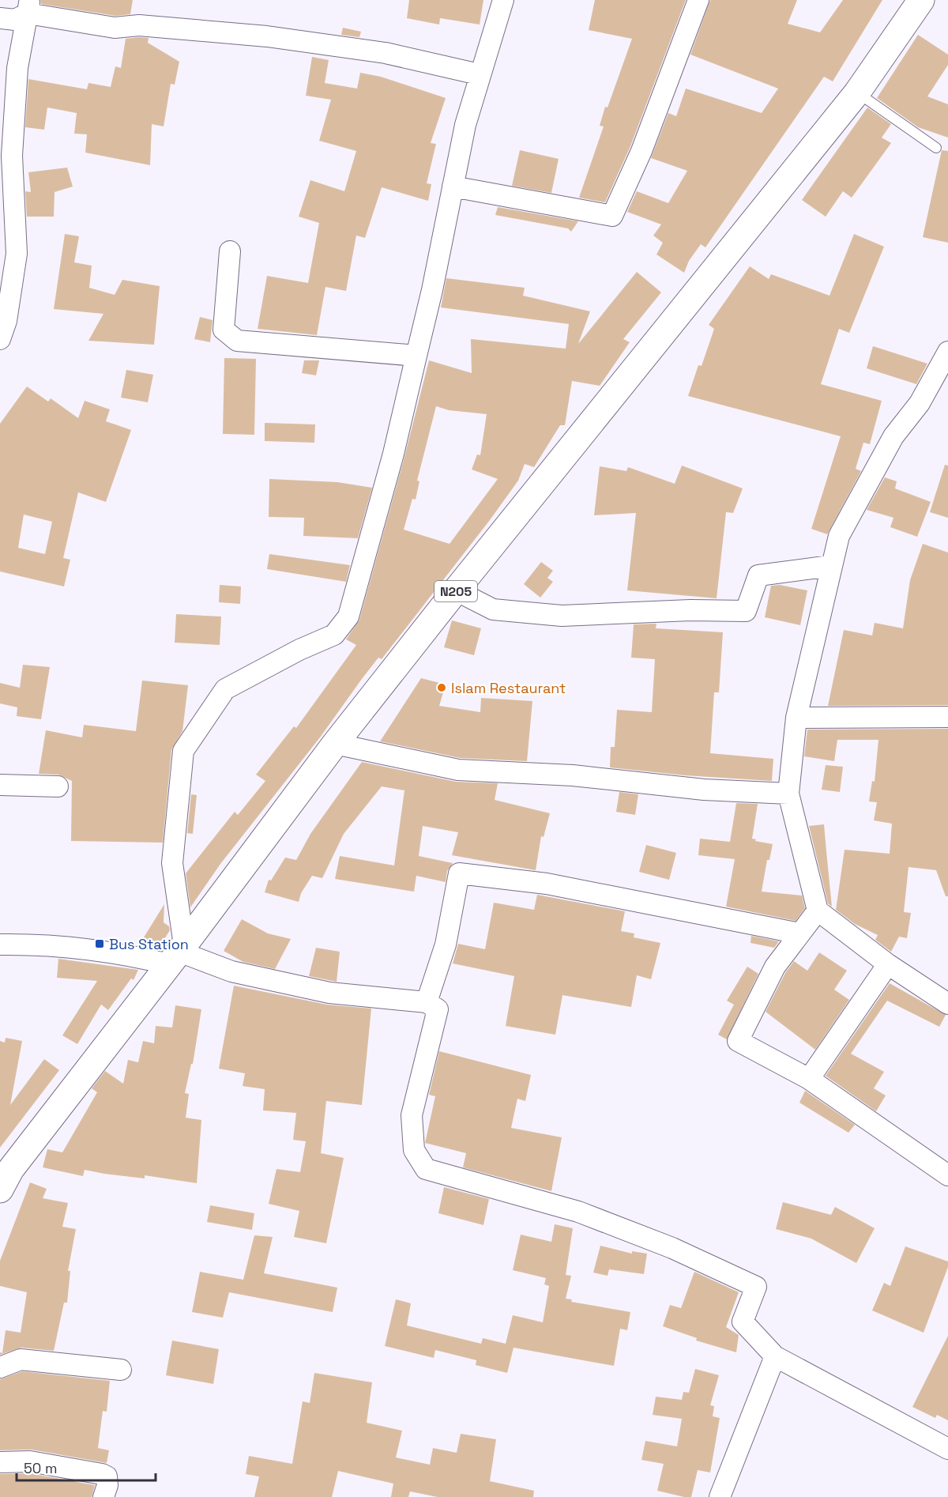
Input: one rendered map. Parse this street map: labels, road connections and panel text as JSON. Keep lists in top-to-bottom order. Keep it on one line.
{"streets":{"highway":["N205"]},"places":{"other":["Islam Restaurant"],"transit":["Bus Station"]},"scale_bar":"50 m"}
